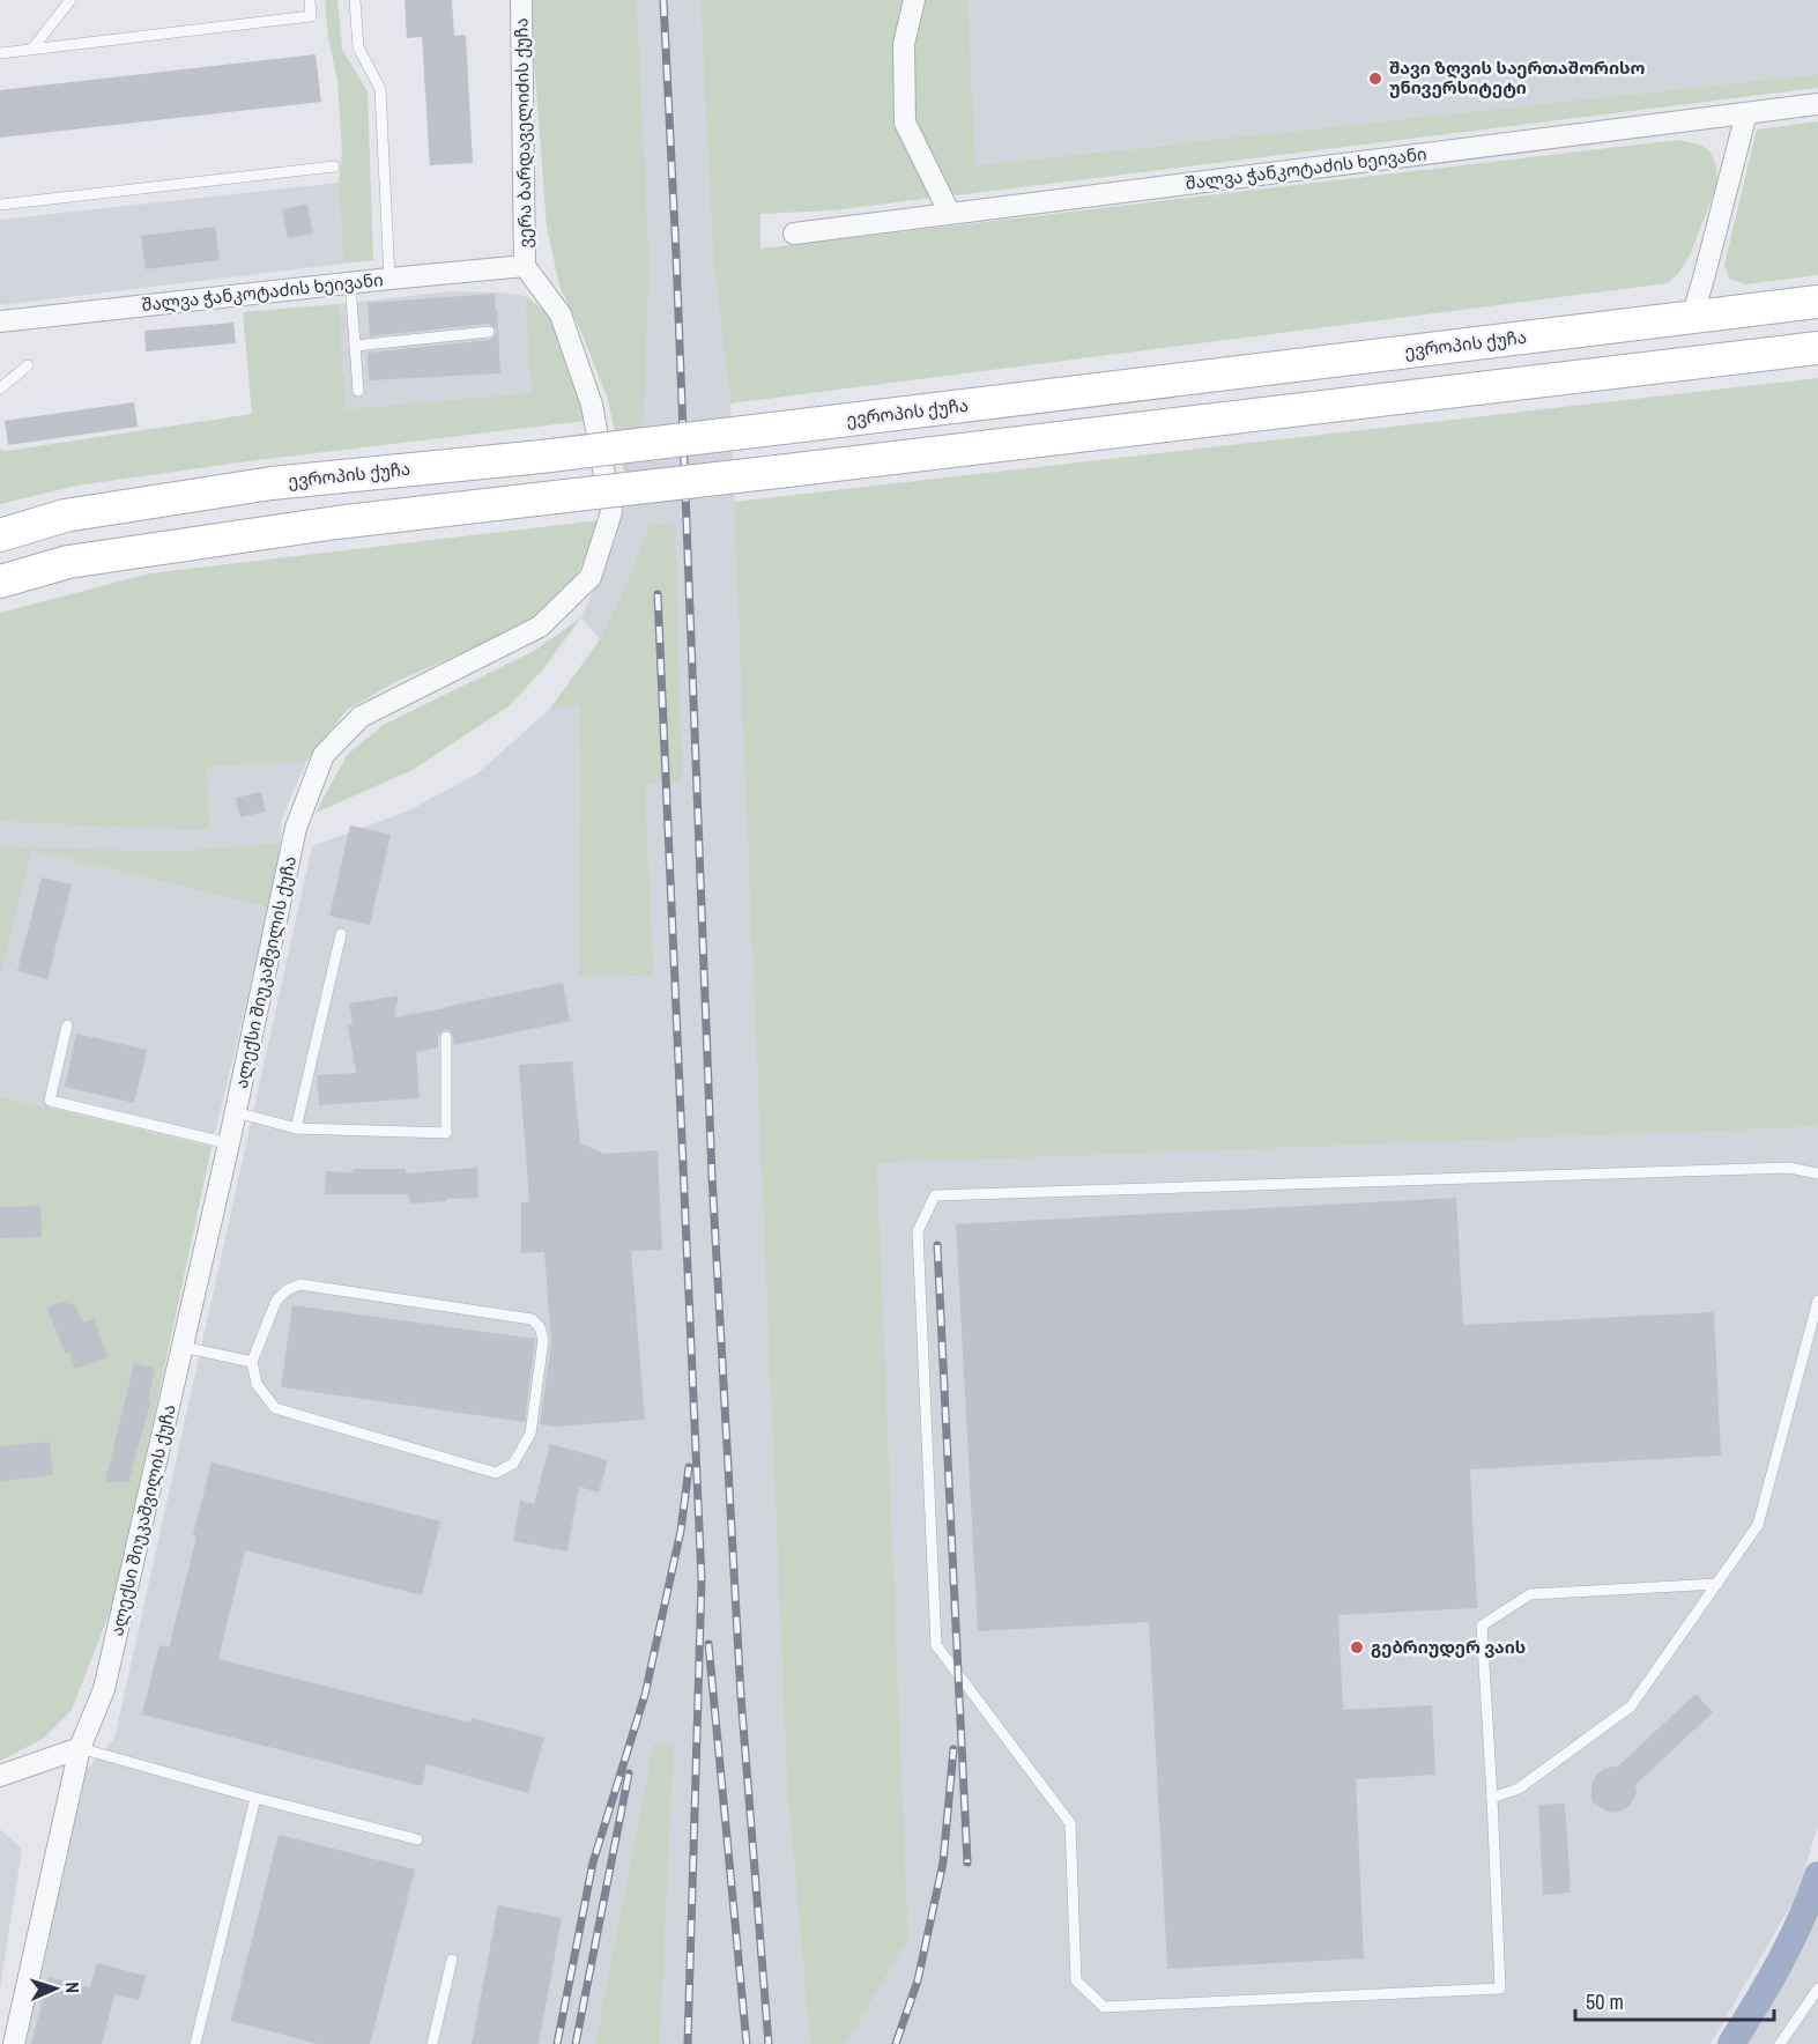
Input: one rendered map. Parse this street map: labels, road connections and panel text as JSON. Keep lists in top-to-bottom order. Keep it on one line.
{"streets":{"main road":["ევროპის ქუჩა"],"street":["ვერა ბარდაველიძის ქუჩა","შალვა ჭანკოტაძის ხეივანი","ალექსი შიუკაშვილის ქუჩა"]},"crossings":[["ვერა ბარდაველიძის ქუჩა","შალვა ჭანკოტაძის ხეივანი"],["ვერა ბარდაველიძის ქუჩა","ალექსი შიუკაშვილის ქუჩა"],["შალვა ჭანკოტაძის ხეივანი","ალექსი შიუკაშვილის ქუჩა"]],"places":["შავი ზღვის საერთაშორისო უნივერსიტეტი","გებრიუდერ ვაის"],"scale_bar":"50 m","north":"right"}
